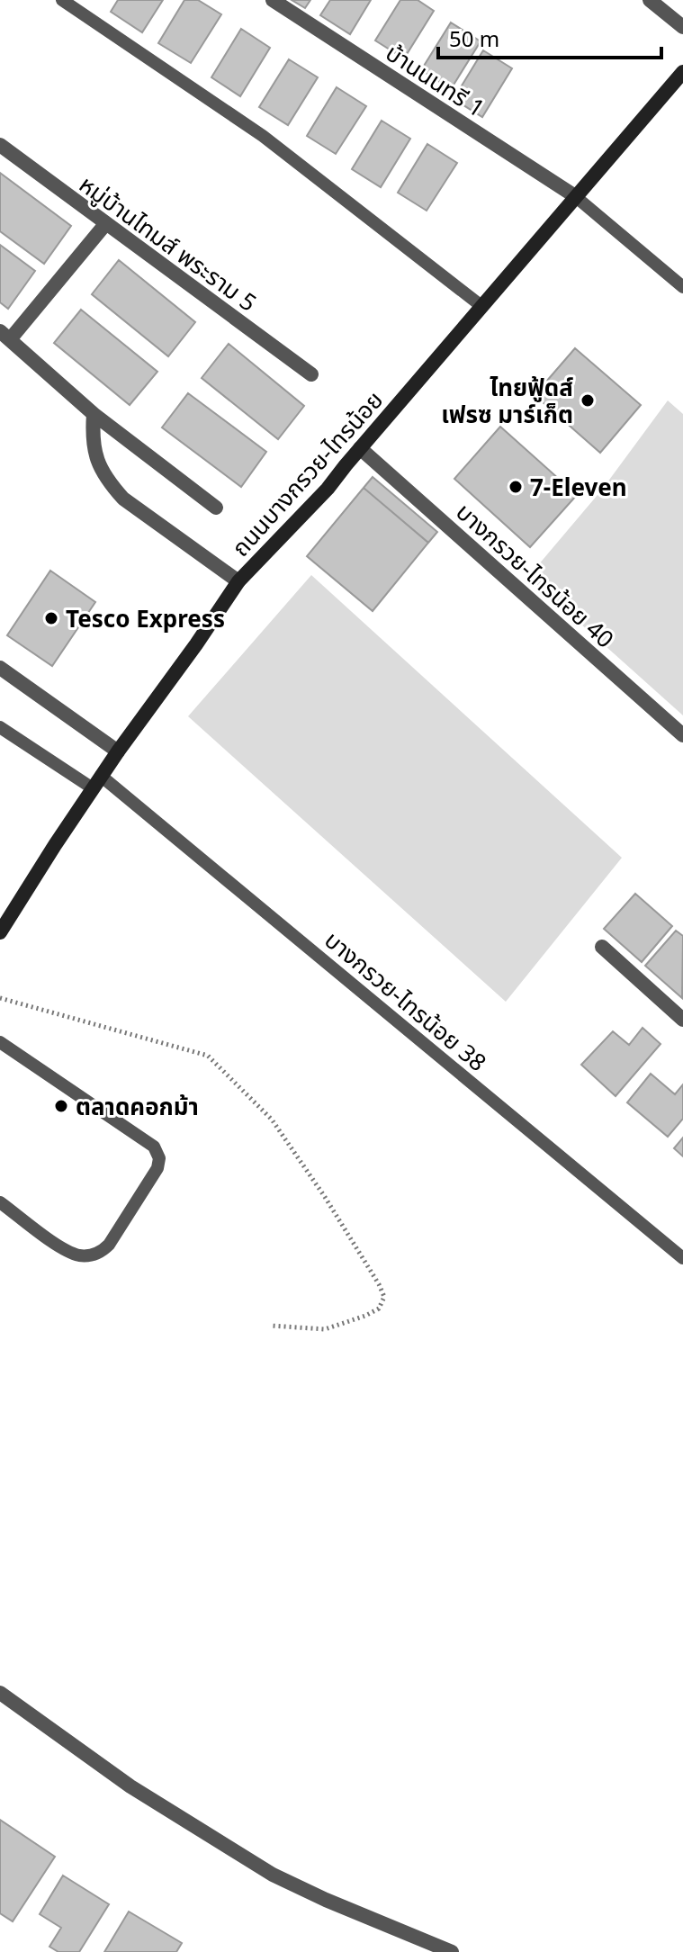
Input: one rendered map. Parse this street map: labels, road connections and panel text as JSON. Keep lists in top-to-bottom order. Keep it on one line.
{"streets":{"main road":["ถนนบางกรวย-ไทรน้อย"],"street":["บ้านนนทรี 1","หมู่บ้านไทมส์ พระราม 5","บางกรวย-ไทรน้อย 40"],"lane":["บางกรวย-ไทรน้อย 38"]},"crossings":[["บ้านนนทรี 1","ถนนบางกรวย-ไทรน้อย"],["ถนนบางกรวย-ไทรน้อย","บางกรวย-ไทรน้อย 40"],["ถนนบางกรวย-ไทรน้อย","บางกรวย-ไทรน้อย 38"]],"places":["ไทยฟู้ดส์ เฟรซ มาร์เก็ต","7-Eleven","Tesco Express","ตลาดคอกม้า"],"scale_bar":"50 m"}
